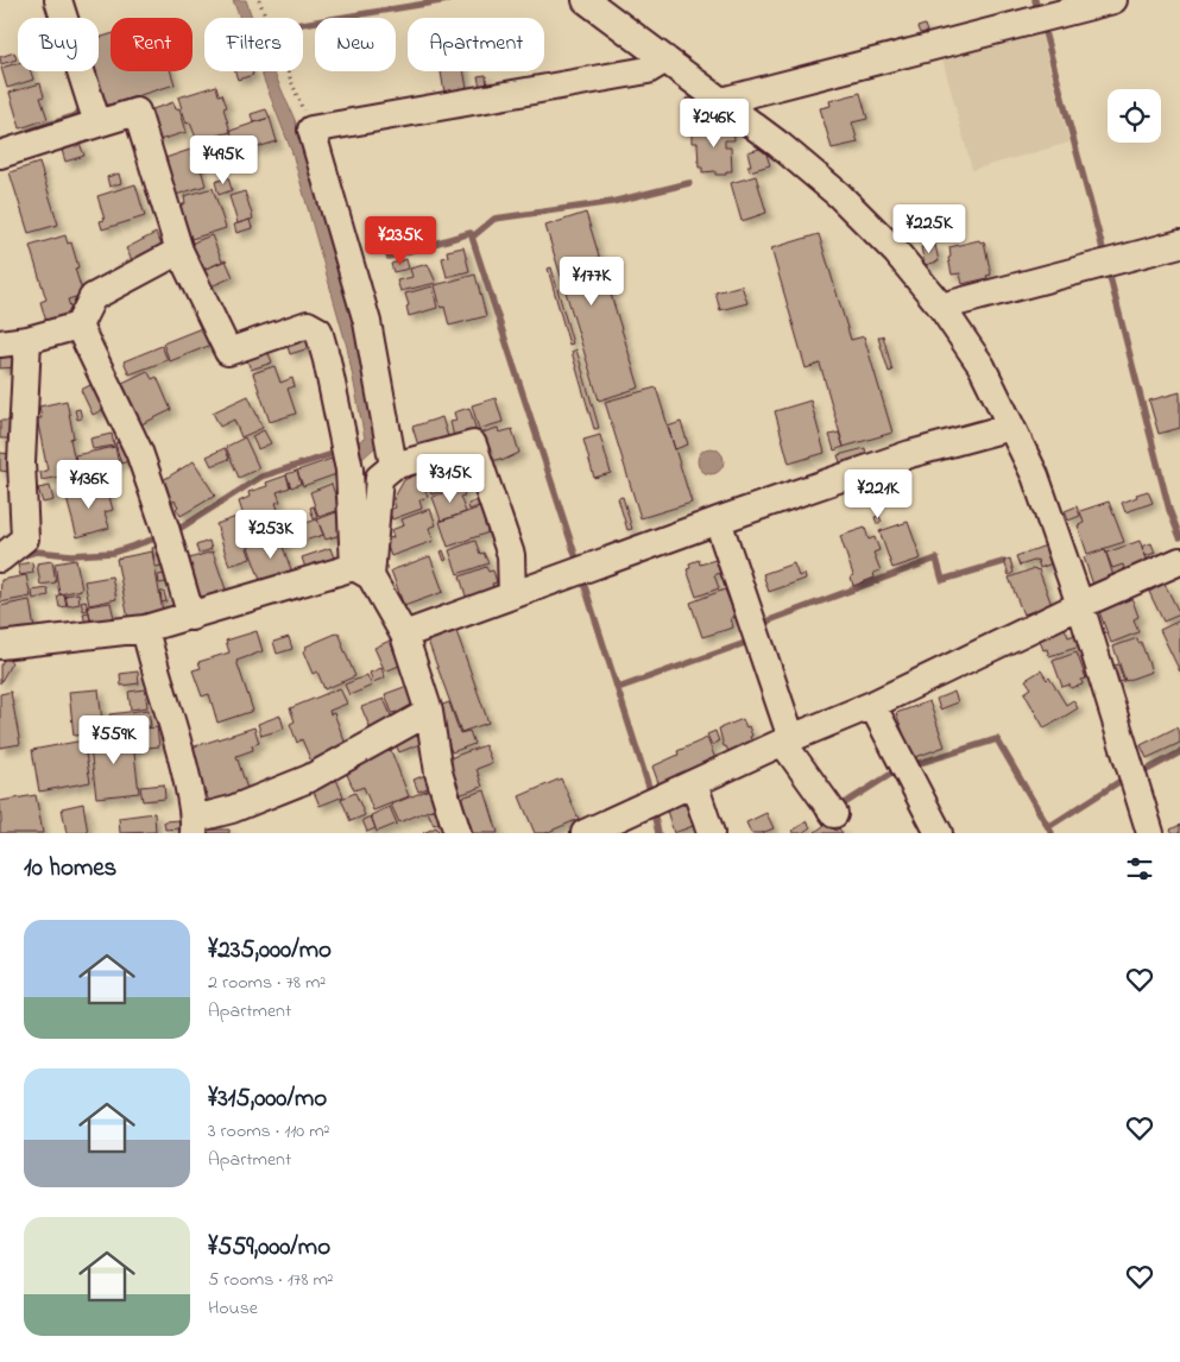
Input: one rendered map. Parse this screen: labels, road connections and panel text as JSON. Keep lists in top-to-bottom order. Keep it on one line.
{"page":{"chip":["Buy","Rent","Filters","New","Apartment"],"price":["¥246K","¥495K","¥225K","¥235K","¥177K","¥315K","¥136K","¥221K","¥253K","¥559K"],"heading":"10 homes","list":[{"name":"¥235,000/mo","note":"2 rooms · 78 m² · Apartment"},{"name":"¥315,000/mo","note":"3 rooms · 110 m² · Apartment"},{"name":"¥559,000/mo","note":"5 rooms · 178 m² · House"}]}}
